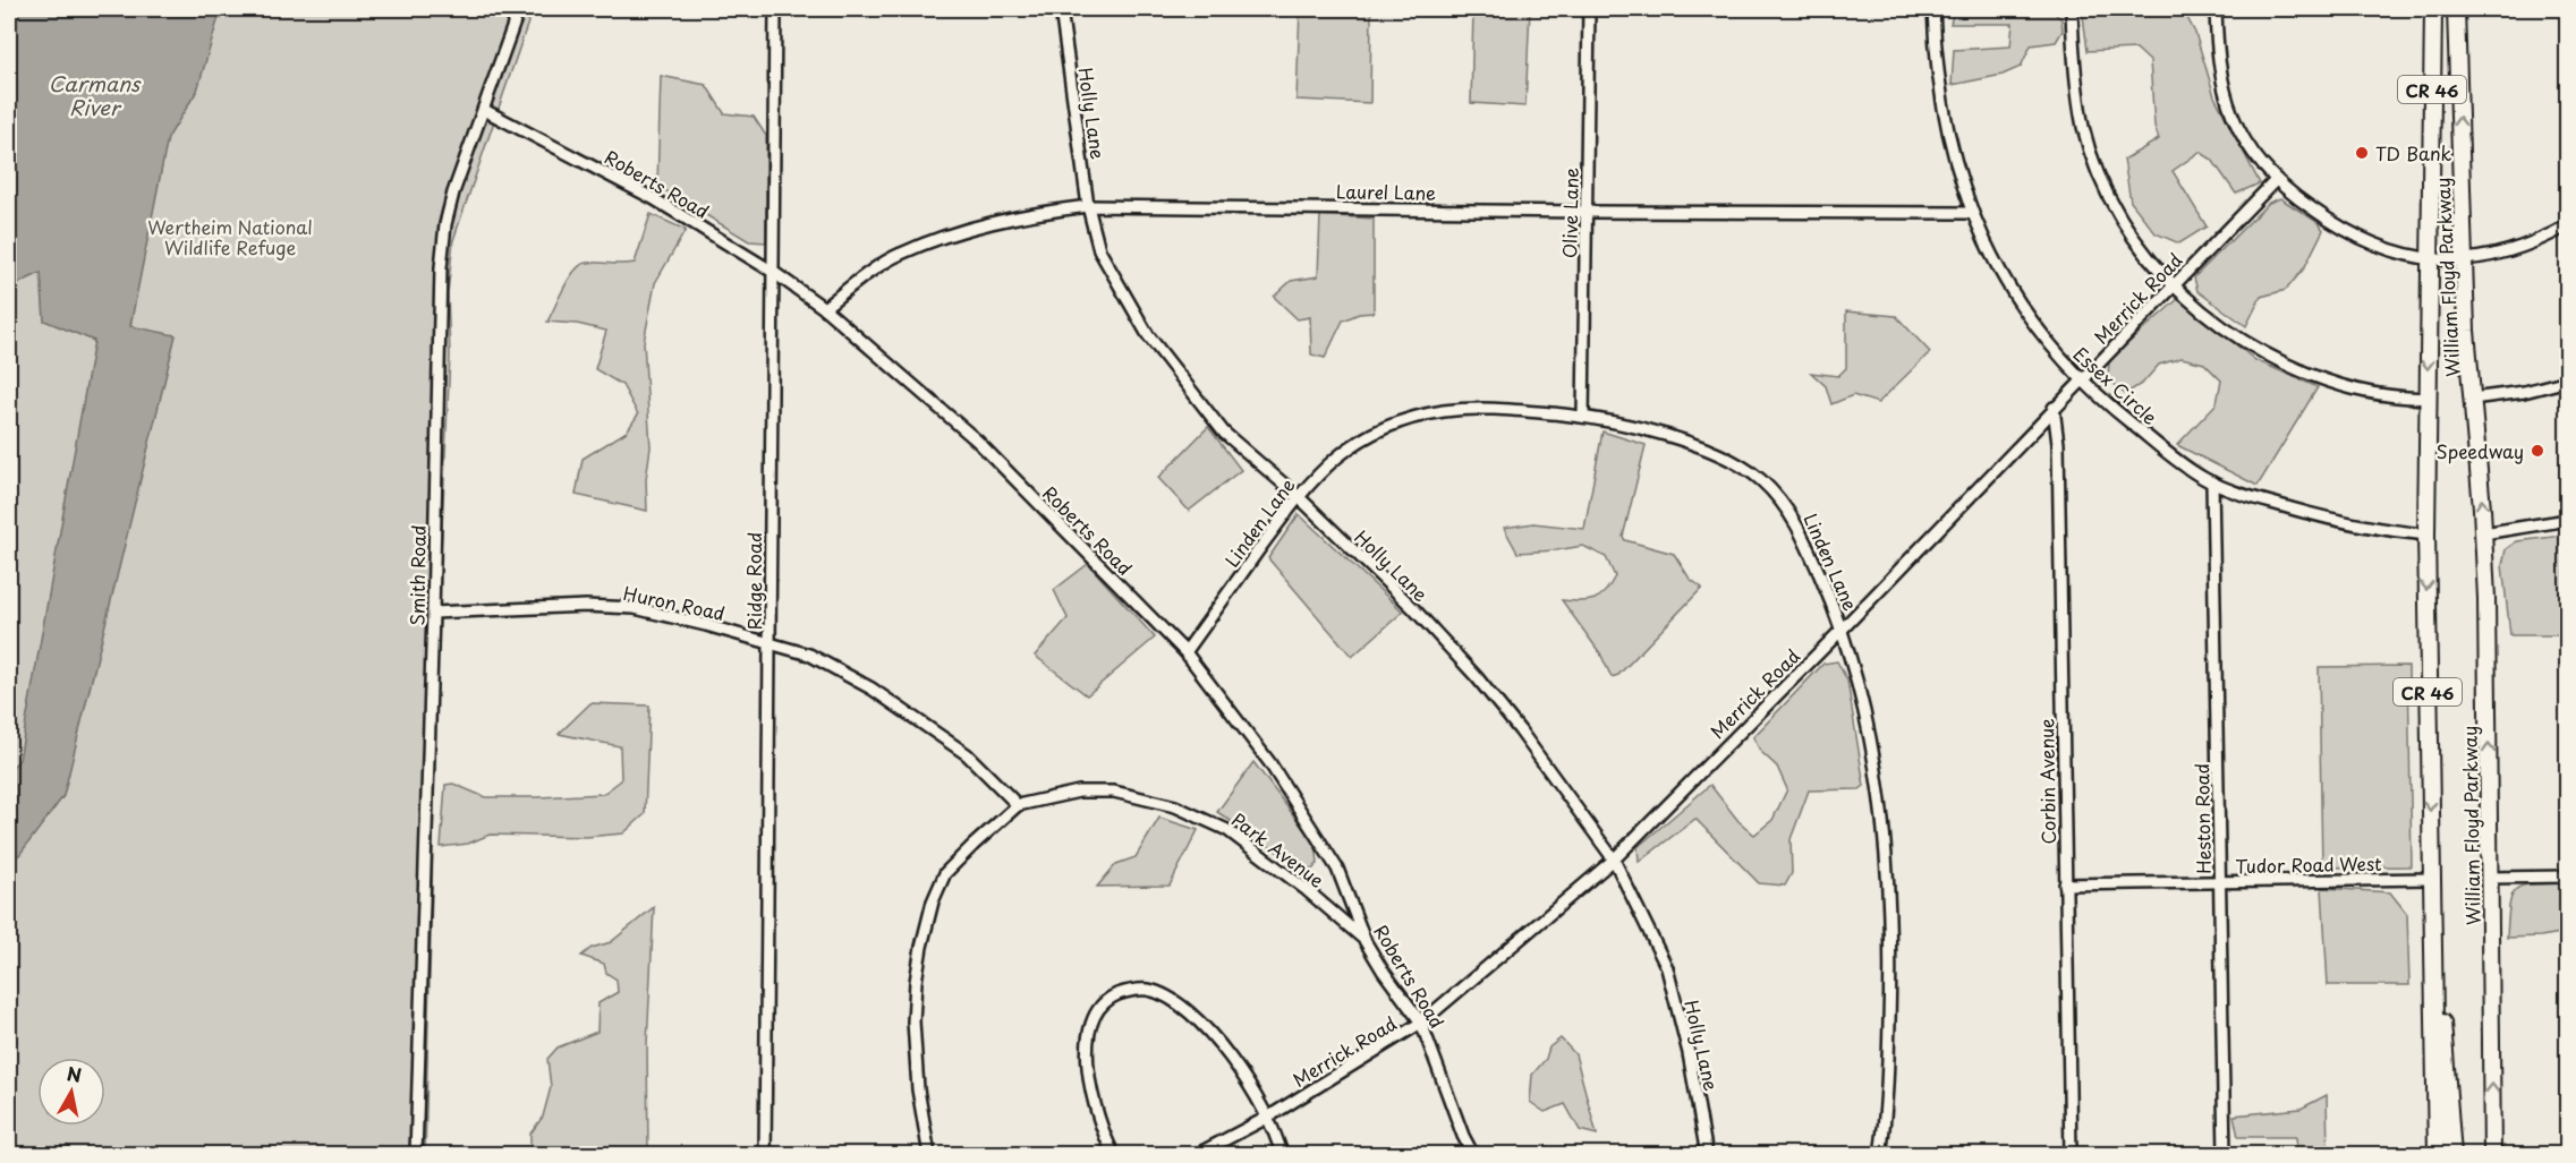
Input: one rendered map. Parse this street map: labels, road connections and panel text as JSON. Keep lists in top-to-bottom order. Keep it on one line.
{"streets":{"highway":["CR 46","William Floyd Parkway"],"street":["Holly Lane","Roberts Road","Laurel Lane","Olive Lane","Merrick Road","Essex Circle","Linden Lane","Smith Road","Ridge Road","Huron Road","Corbin Avenue","Heston Road","Park Avenue","Tudor Road West"]},"crossings":[["Holly Lane","Laurel Lane"],["Holly Lane","Merrick Road"],["Holly Lane","Linden Lane"],["Roberts Road","Laurel Lane"],["Roberts Road","Merrick Road"],["Roberts Road","Linden Lane"],["Roberts Road","Smith Road"],["Roberts Road","Ridge Road"],["Roberts Road","Park Avenue"],["Laurel Lane","Olive Lane"],["Laurel Lane","Essex Circle"],["Olive Lane","Linden Lane"],["William Floyd Parkway","Essex Circle"],["William Floyd Parkway","Tudor Road West"],["Merrick Road","Essex Circle"],["Merrick Road","Linden Lane"],["Merrick Road","Corbin Avenue"],["Essex Circle","Heston Road"],["Smith Road","Huron Road"],["Ridge Road","Huron Road"],["Huron Road","Park Avenue"],["Corbin Avenue","Tudor Road West"],["Heston Road","Tudor Road West"]],"water":["Carmans River"],"parks":["Wertheim National Wildlife Refuge"],"places":["TD Bank","Speedway"],"north":"top"}
